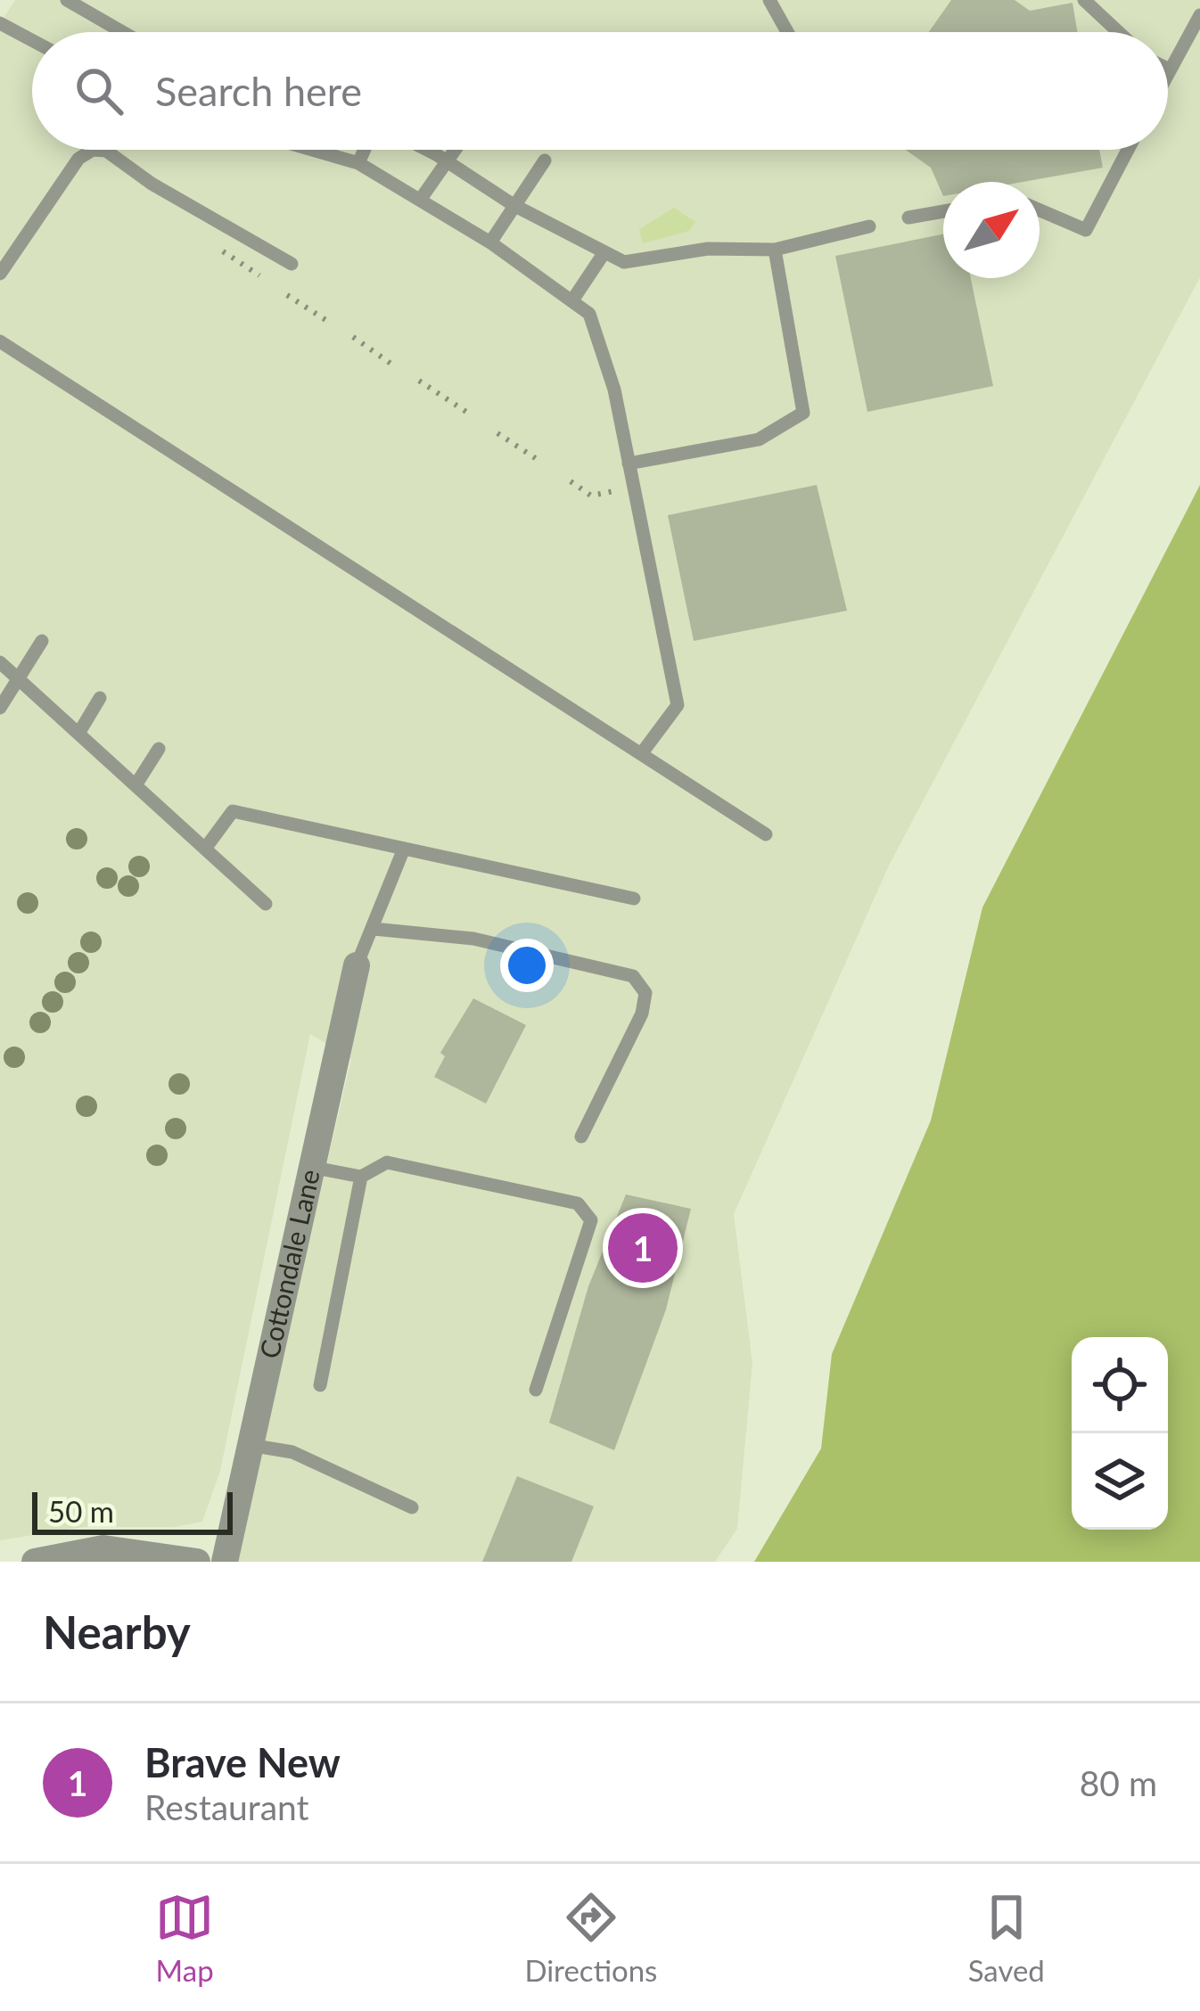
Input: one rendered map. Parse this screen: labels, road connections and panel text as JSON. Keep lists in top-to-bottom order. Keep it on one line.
{"streets":{"street":["Cottondale Lane"]},"scale_bar":"50 m","north":"top right","page":{"search":"Search here","pins":"1","scale":"50 m","heading":"Nearby","list":[{"mark":"1","name":"Brave New","note":"Restaurant","value":"80 m"}],"nav":["Map","Directions","Saved"]}}
